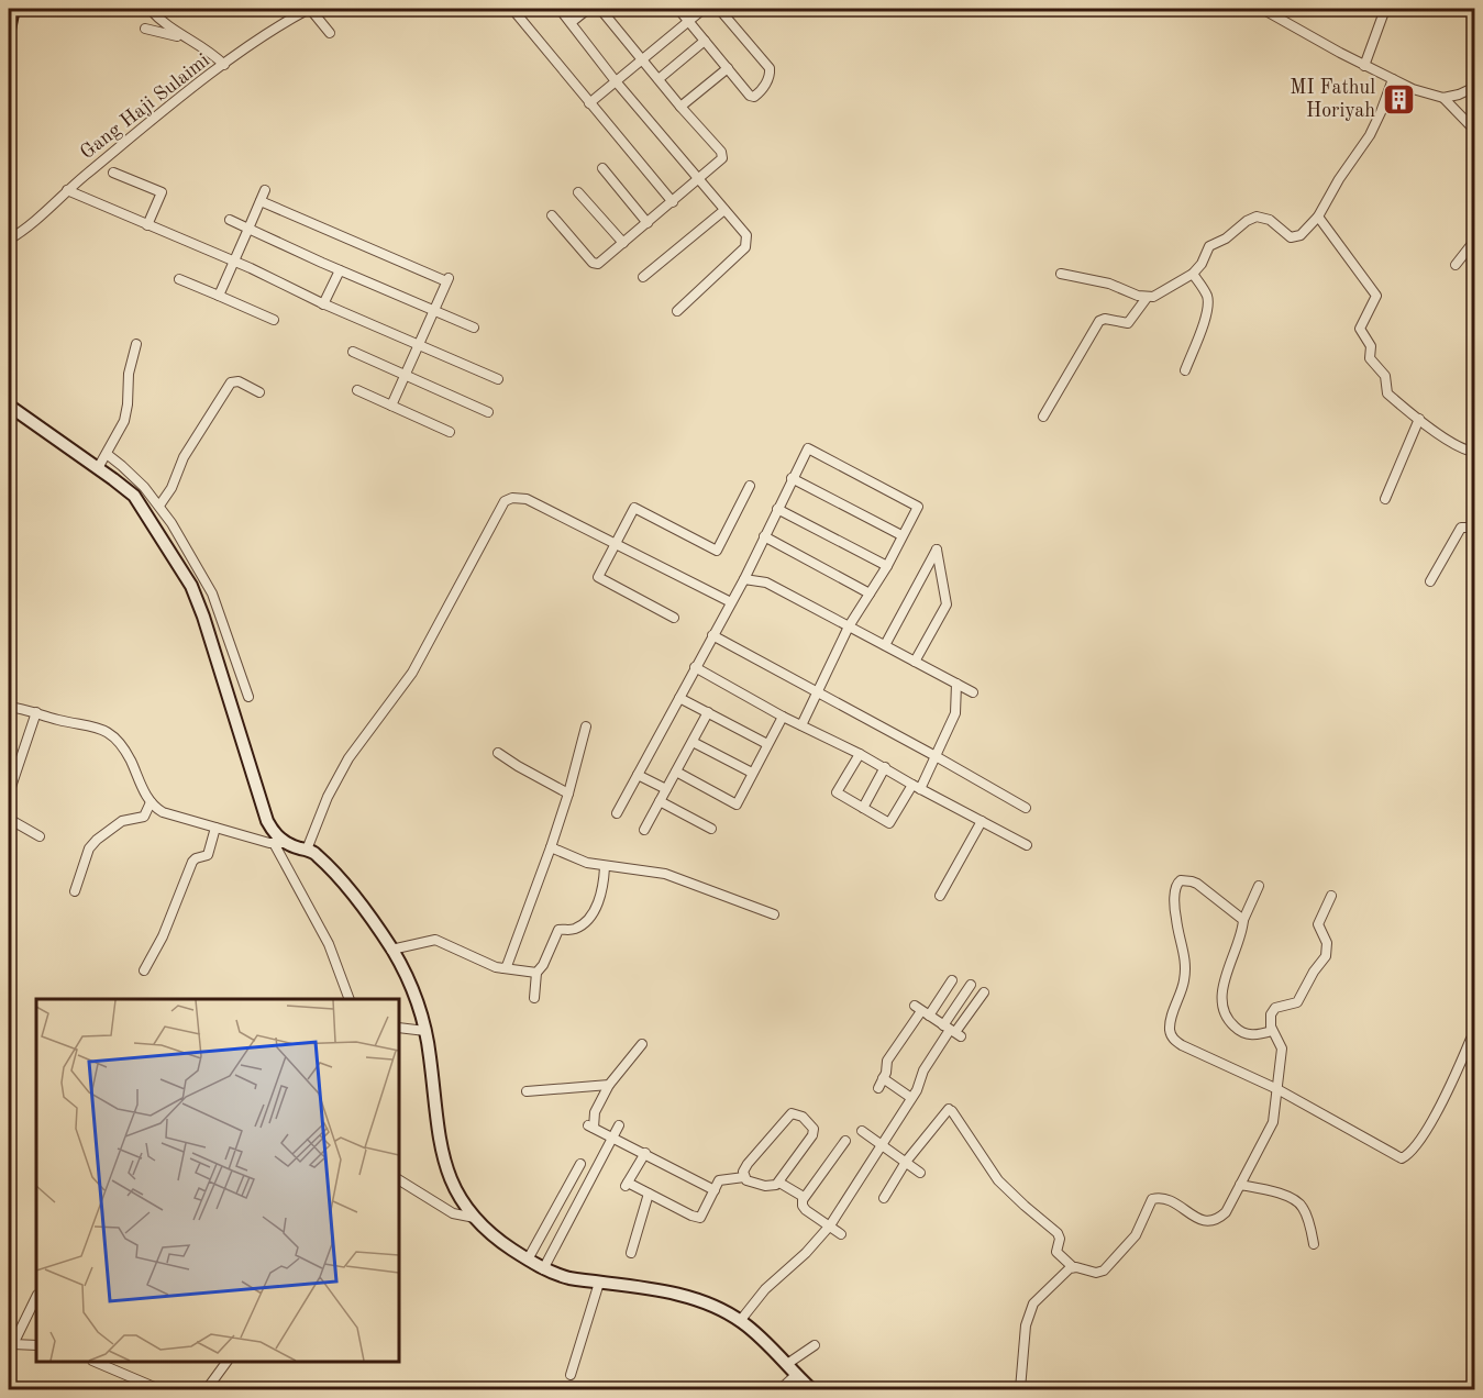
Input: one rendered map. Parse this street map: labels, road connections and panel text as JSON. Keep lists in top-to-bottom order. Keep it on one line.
{"streets":{"street":["Gang Haji Sulaimi"]},"places":{"building":["MI Fathul Horiyah"]}}
